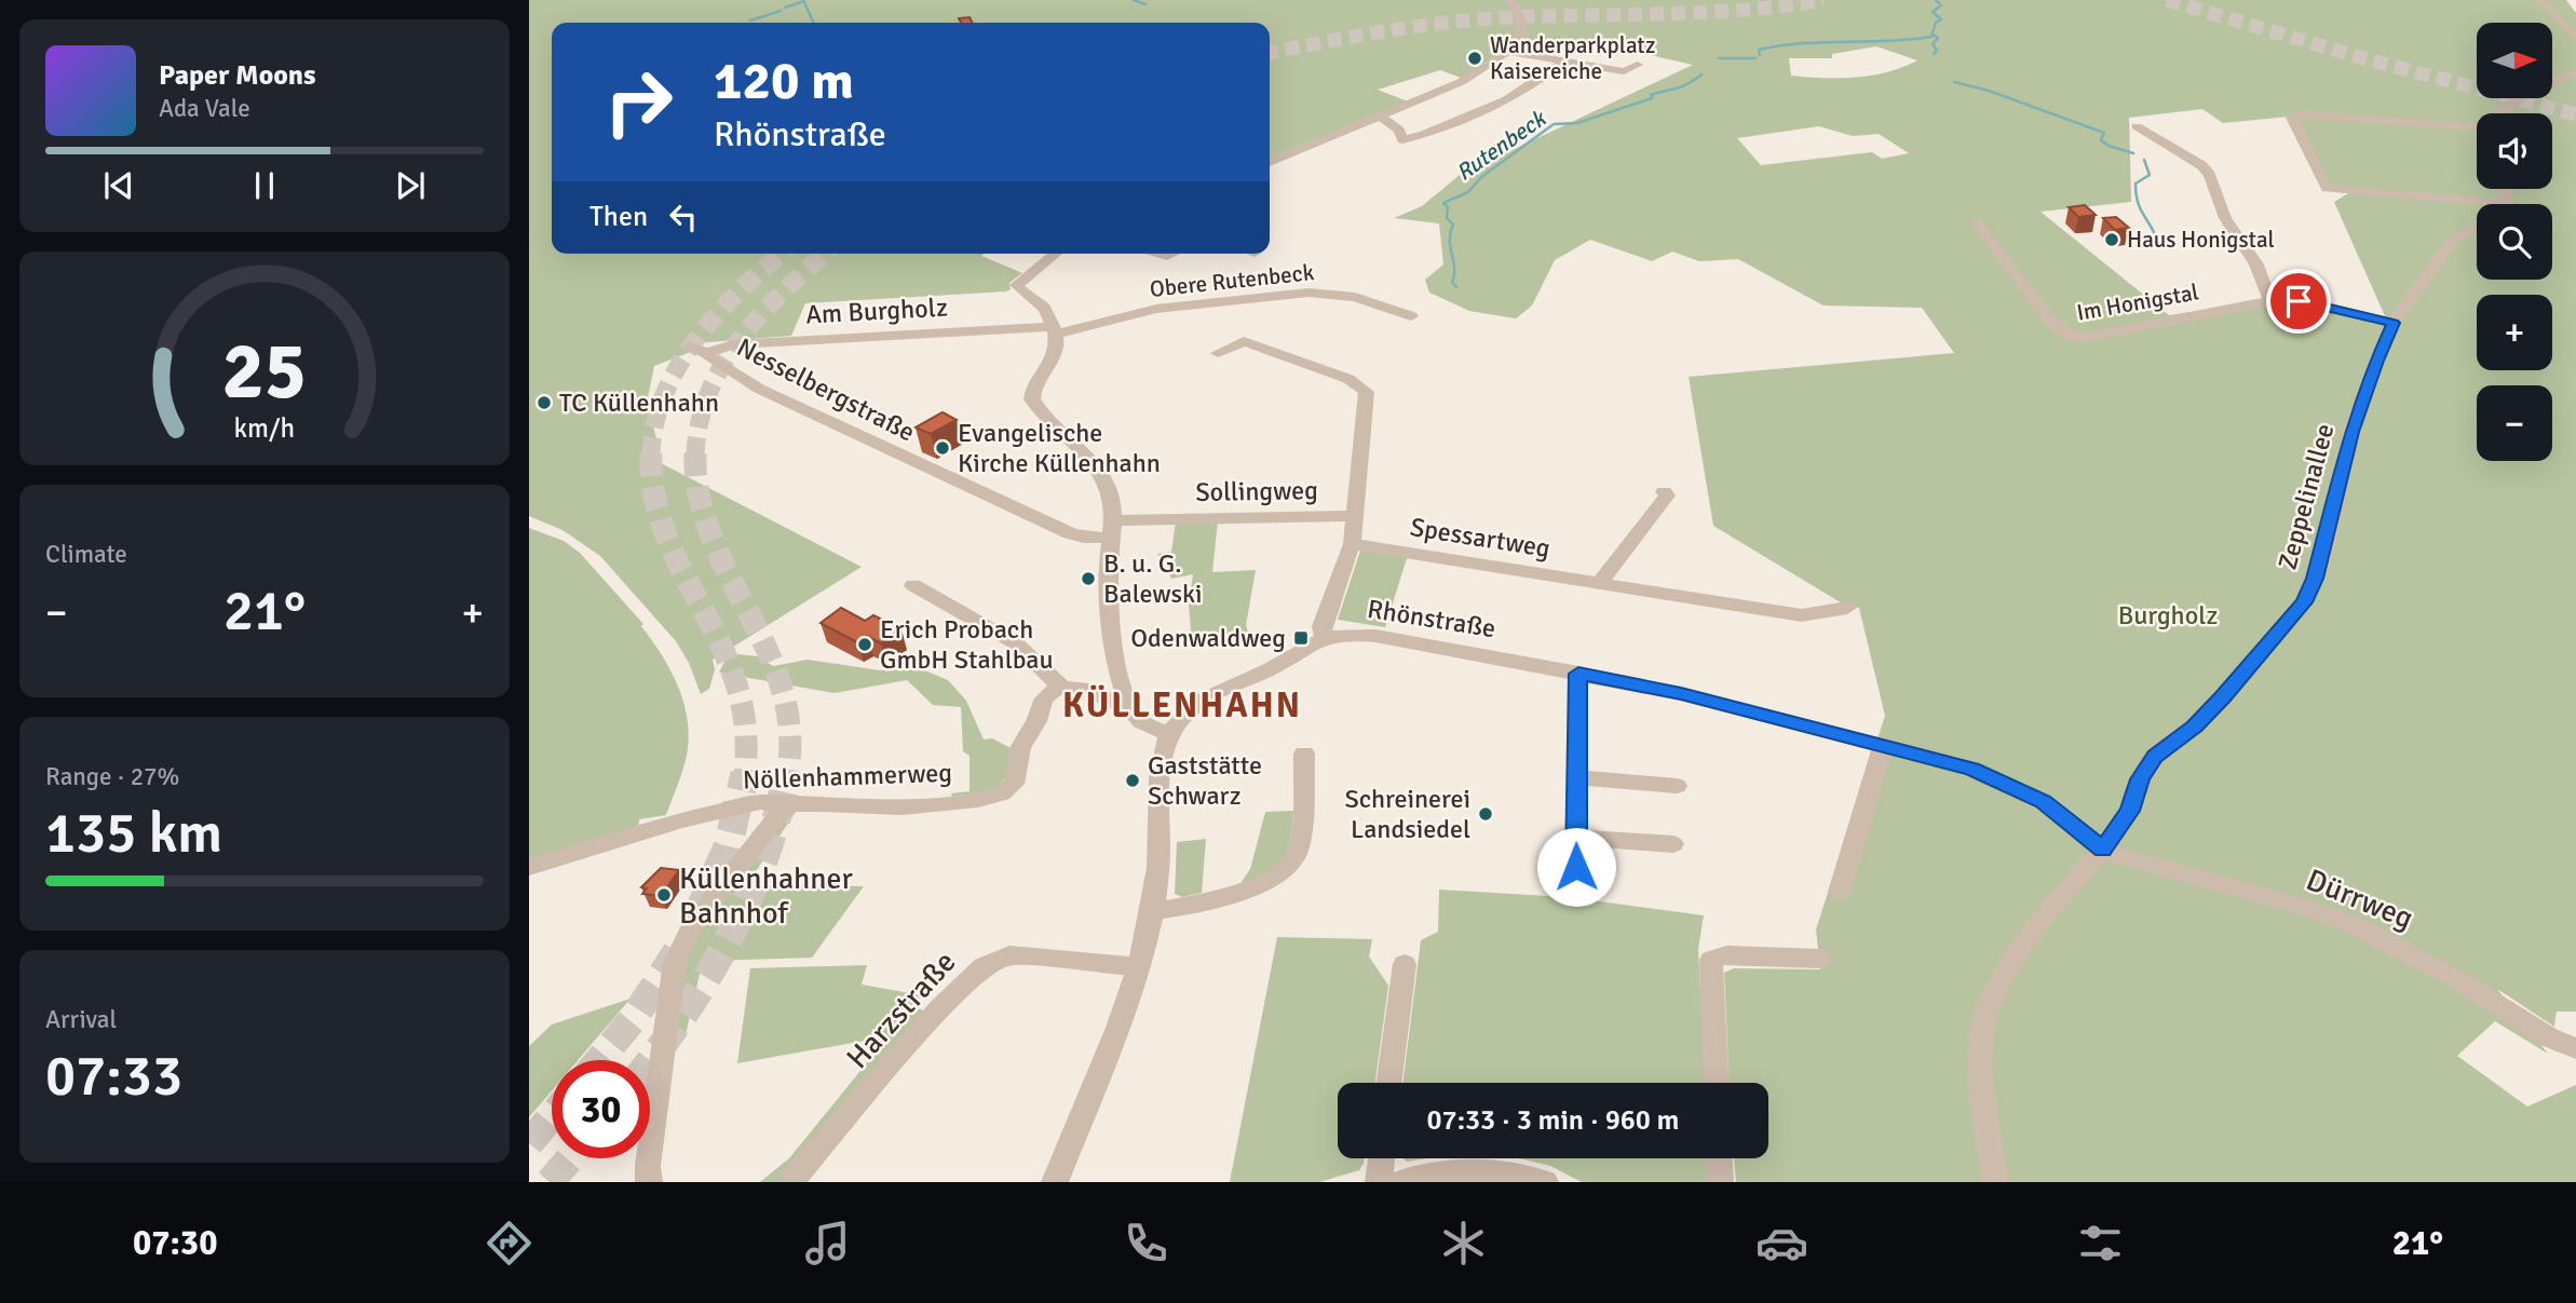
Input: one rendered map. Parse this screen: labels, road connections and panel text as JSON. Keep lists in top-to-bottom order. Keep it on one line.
{"streets":{"street":["Obere Rutenbeck","Im Honigstal","Am Burgholz","Nesselbergstraße","Sollingweg","Zeppelinallee","Spessartweg","Rhönstraße","Nöllenhammerweg","Dürrweg","Harzstraße"]},"crossings":[["Obere Rutenbeck","Am Burgholz"],["Im Honigstal","Zeppelinallee"],["Am Burgholz","Nesselbergstraße"],["Nesselbergstraße","Sollingweg"],["Zeppelinallee","Rhönstraße"],["Zeppelinallee","Dürrweg"],["Rhönstraße","Dürrweg"]],"districts":["KÜLLENHAHN"],"water":["Rutenbeck"],"parks":["Burgholz"],"places":{"other":["Wanderparkplatz Kaisereiche","Haus Honigstal","TC Küllenhahn","Evangelische Kirche Küllenhahn","B. u. G. Balewski","Erich Probach GmbH Stahlbau","Gaststätte Schwarz","Schreinerei Landsiedel","Küllenhahner Bahnhof"],"transit":["Odenwaldweg"]},"north":"right","page":{"map_buttons":["+","−"],"turn":["120 m","Rhönstraße"],"song":["Paper Moons","Ada Vale"],"then":"Then","tile":["Climate",["Range · 27%","135 km"],["Arrival","07:33"]],"heat":["−","21°","+"],"limit":"30","trip":"07:33 · 3 min · 960 m","tabs":["07:30","21°"],"gauge":["25","km/h"]}}
